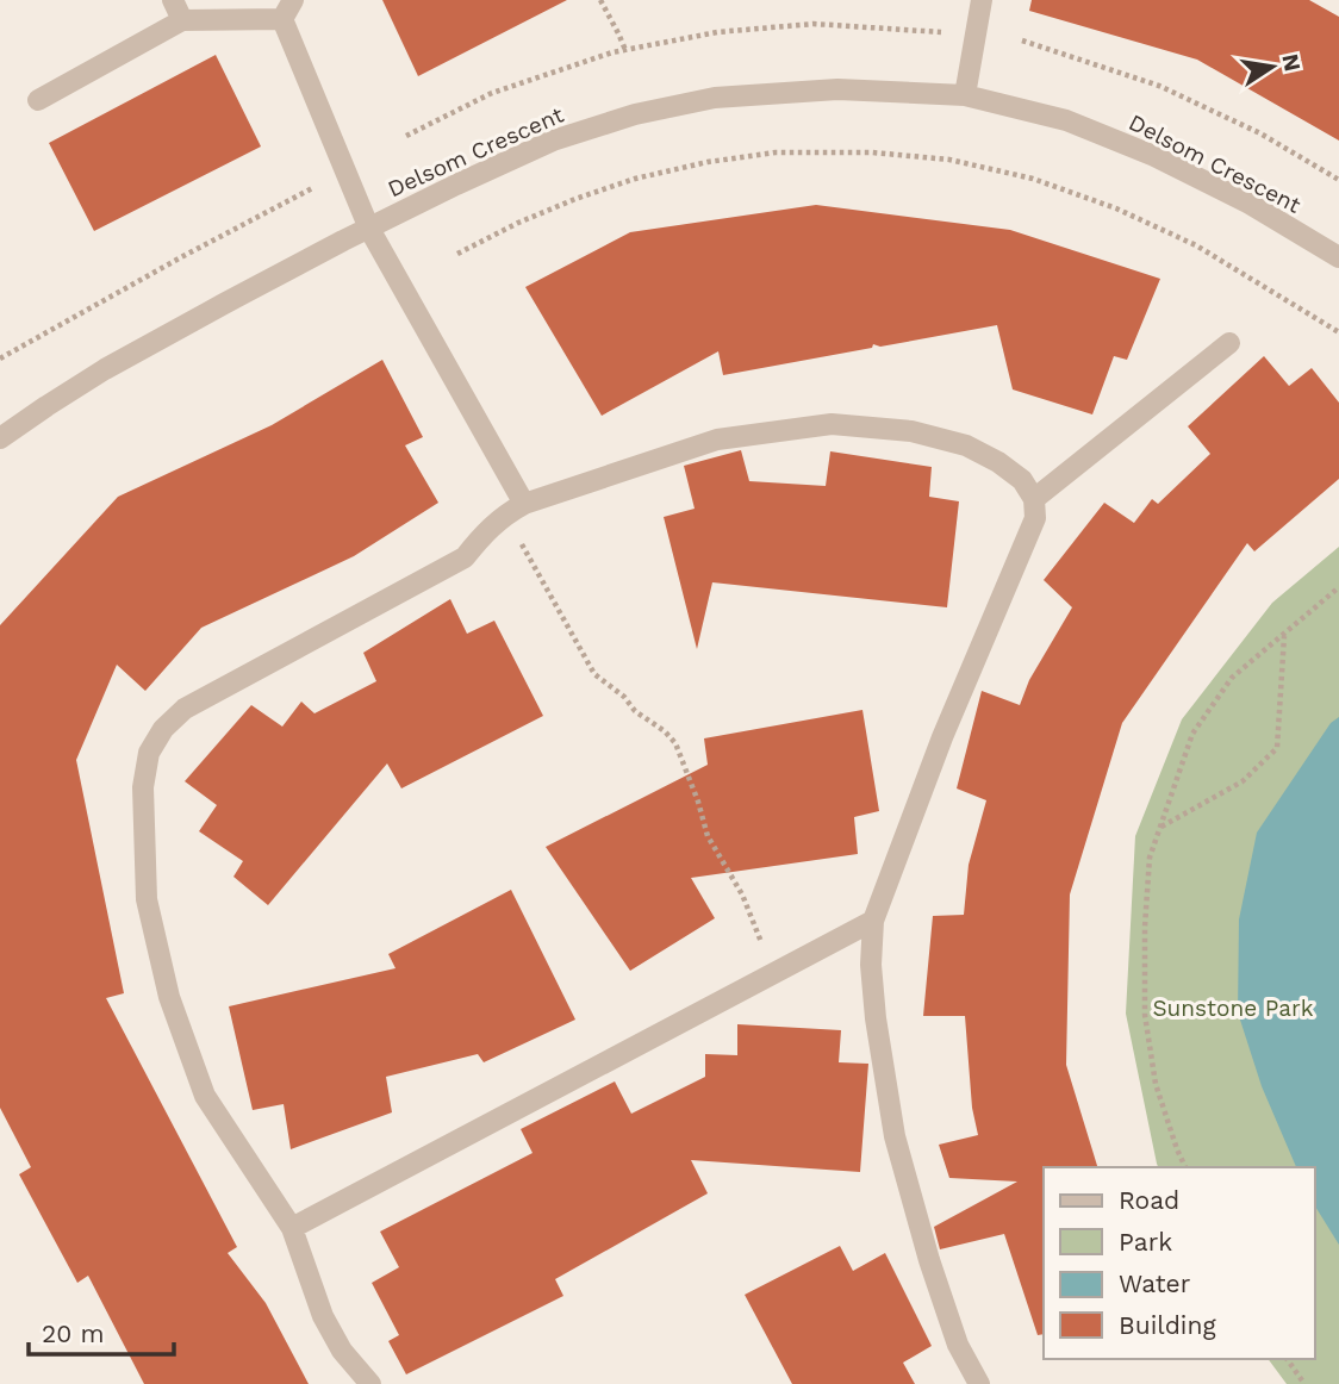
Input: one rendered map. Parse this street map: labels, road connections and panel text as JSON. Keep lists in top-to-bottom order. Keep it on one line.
{"streets":{"street":["Delsom Crescent"]},"parks":["Sunstone Park"],"legend":["Road","Park","Water","Building"],"scale_bar":"20 m","north":"right"}
